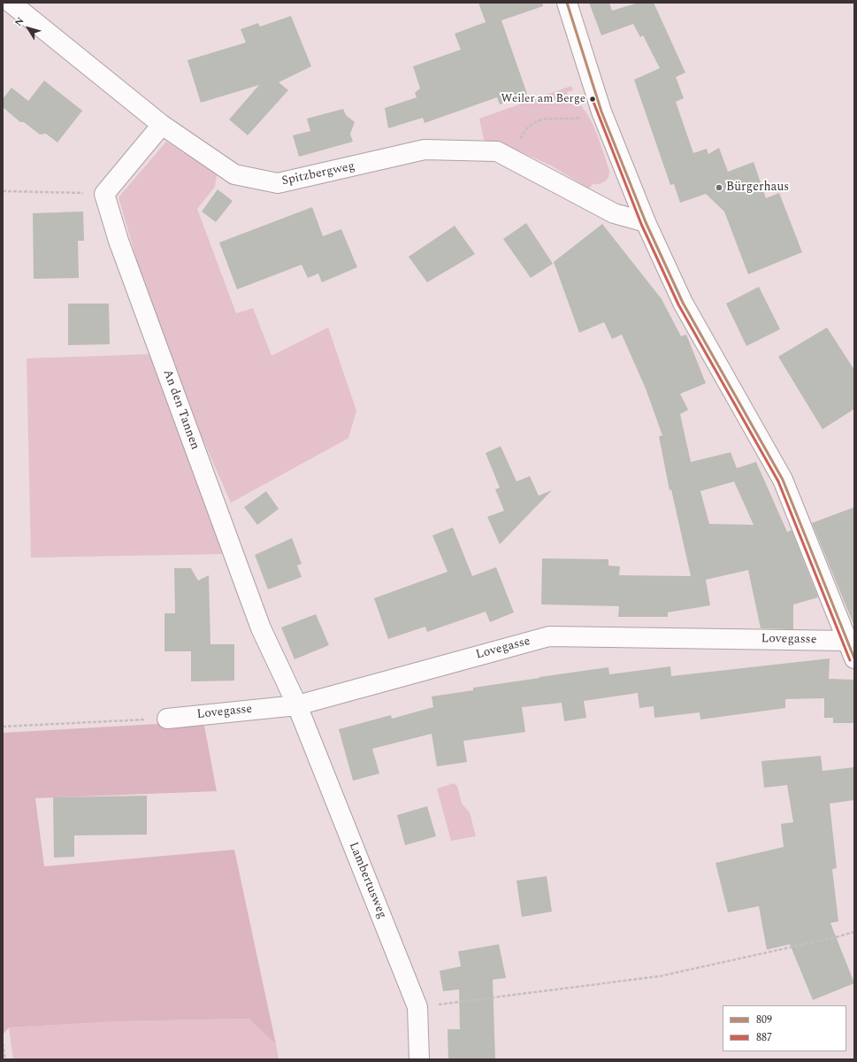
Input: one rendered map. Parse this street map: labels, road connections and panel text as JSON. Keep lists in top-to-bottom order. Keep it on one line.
{"streets":{"street":["Spitzbergweg","An den Tannen","Lovegasse","Lambertusweg"]},"crossings":[["An den Tannen","Lovegasse"],["An den Tannen","Lambertusweg"],["Lovegasse","Lambertusweg"]],"places":["Weiler am Berge","Bürgerhaus"],"lines":["transit line 809","transit line 887"],"legend":["809","887"],"north":"top left"}
